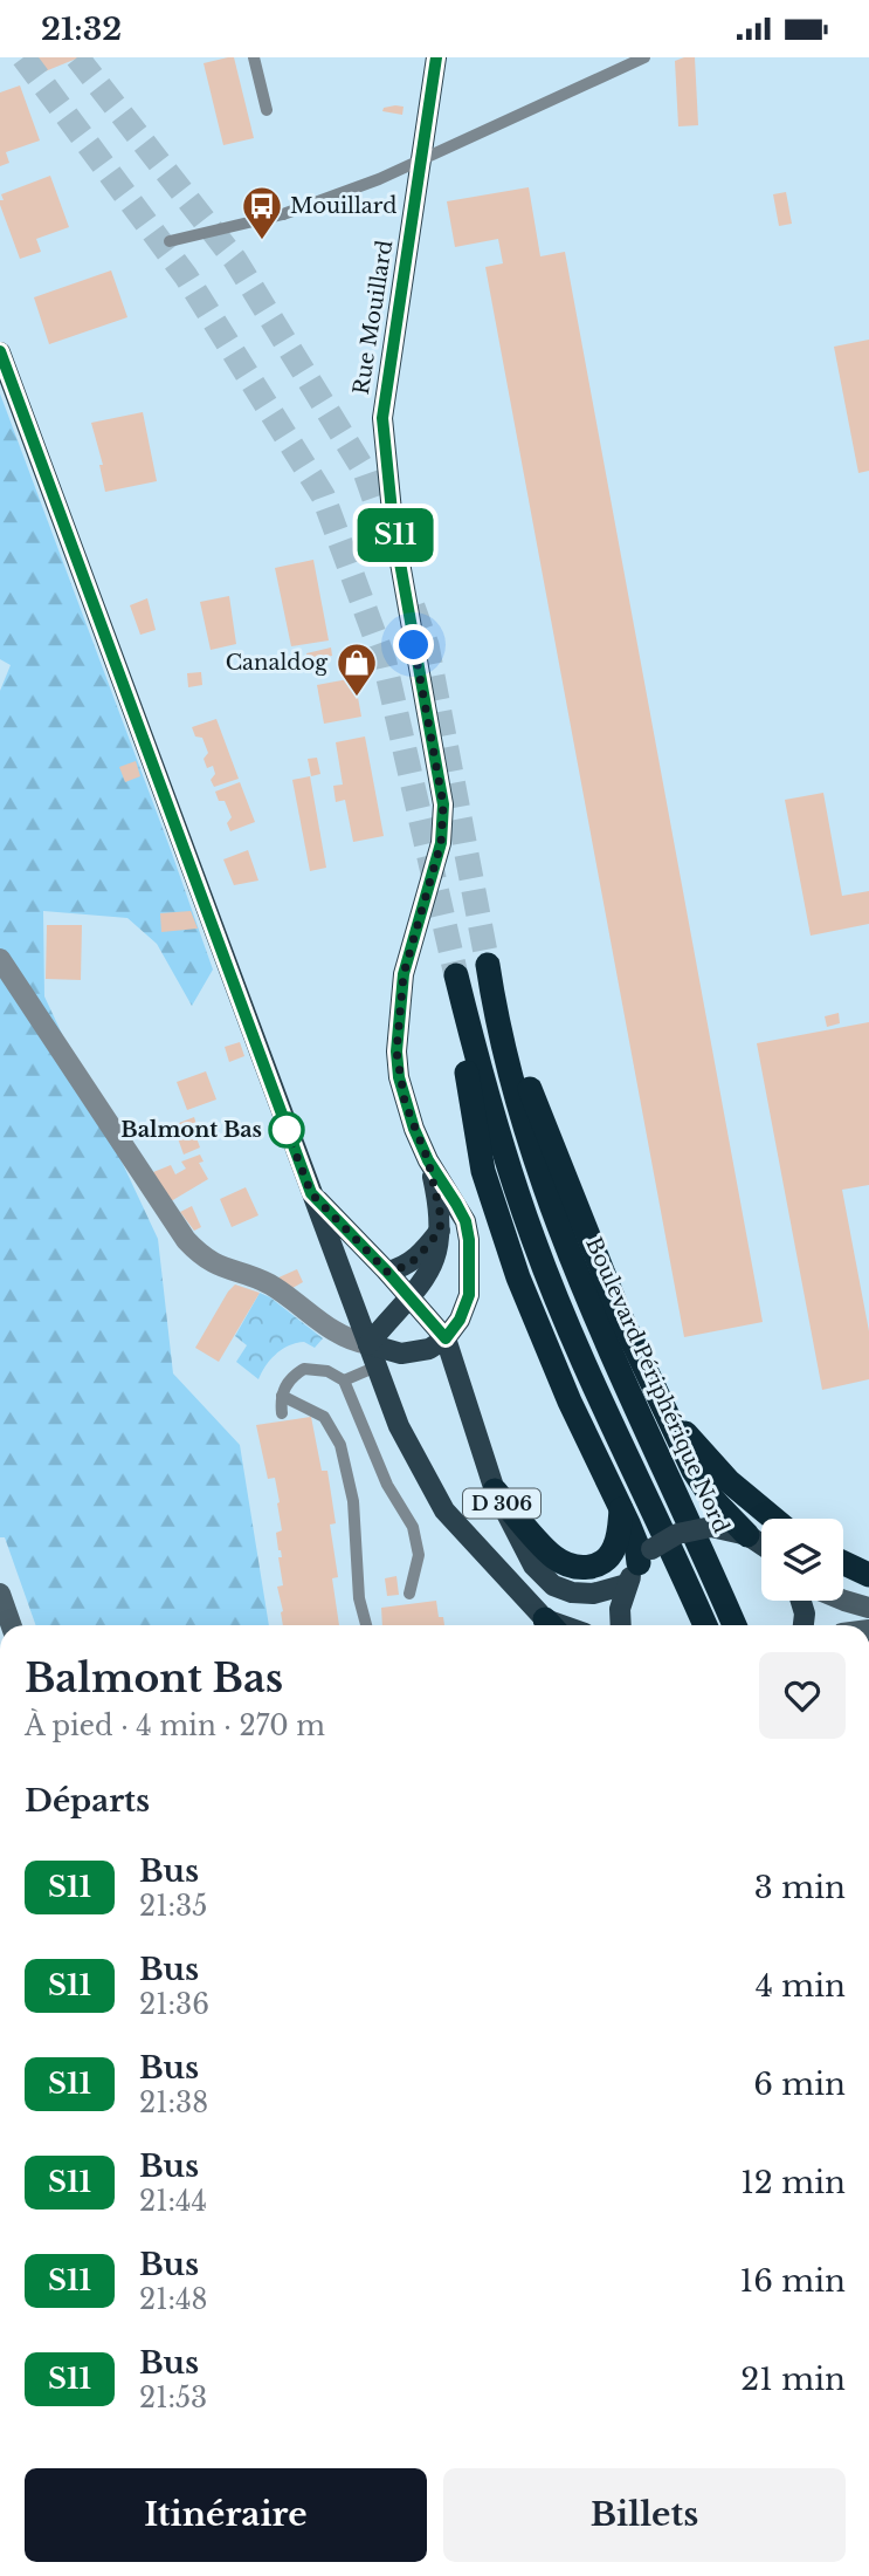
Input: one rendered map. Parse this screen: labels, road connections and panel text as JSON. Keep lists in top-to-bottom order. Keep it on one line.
{"streets":{"highway":["Boulevard Périphérique Nord"],"main road":["Rue Mouillard","D 306"]},"crossings":[["Rue Mouillard","D 306"]],"places":{"bus stop":["Mouillard"],"shop":["Canaldog"],"other":["Balmont Bas"]},"lines":["bus line S11"],"page":{"status":"21:32","on_map":"S11","heading":[["Balmont Bas","À pied · 4 min · 270 m"],"Départs"],"list":[{"mark":"S11","name":"Bus","note":"21:35","value":"3 min"},{"mark":"S11","name":"Bus","note":"21:36","value":"4 min"},{"mark":"S11","name":"Bus","note":"21:38","value":"6 min"},{"mark":"S11","name":"Bus","note":"21:44","value":"12 min"},{"mark":"S11","name":"Bus","note":"21:48","value":"16 min"},{"mark":"S11","name":"Bus","note":"21:53","value":"21 min"}],"buttons":["Itinéraire","Billets"]}}
